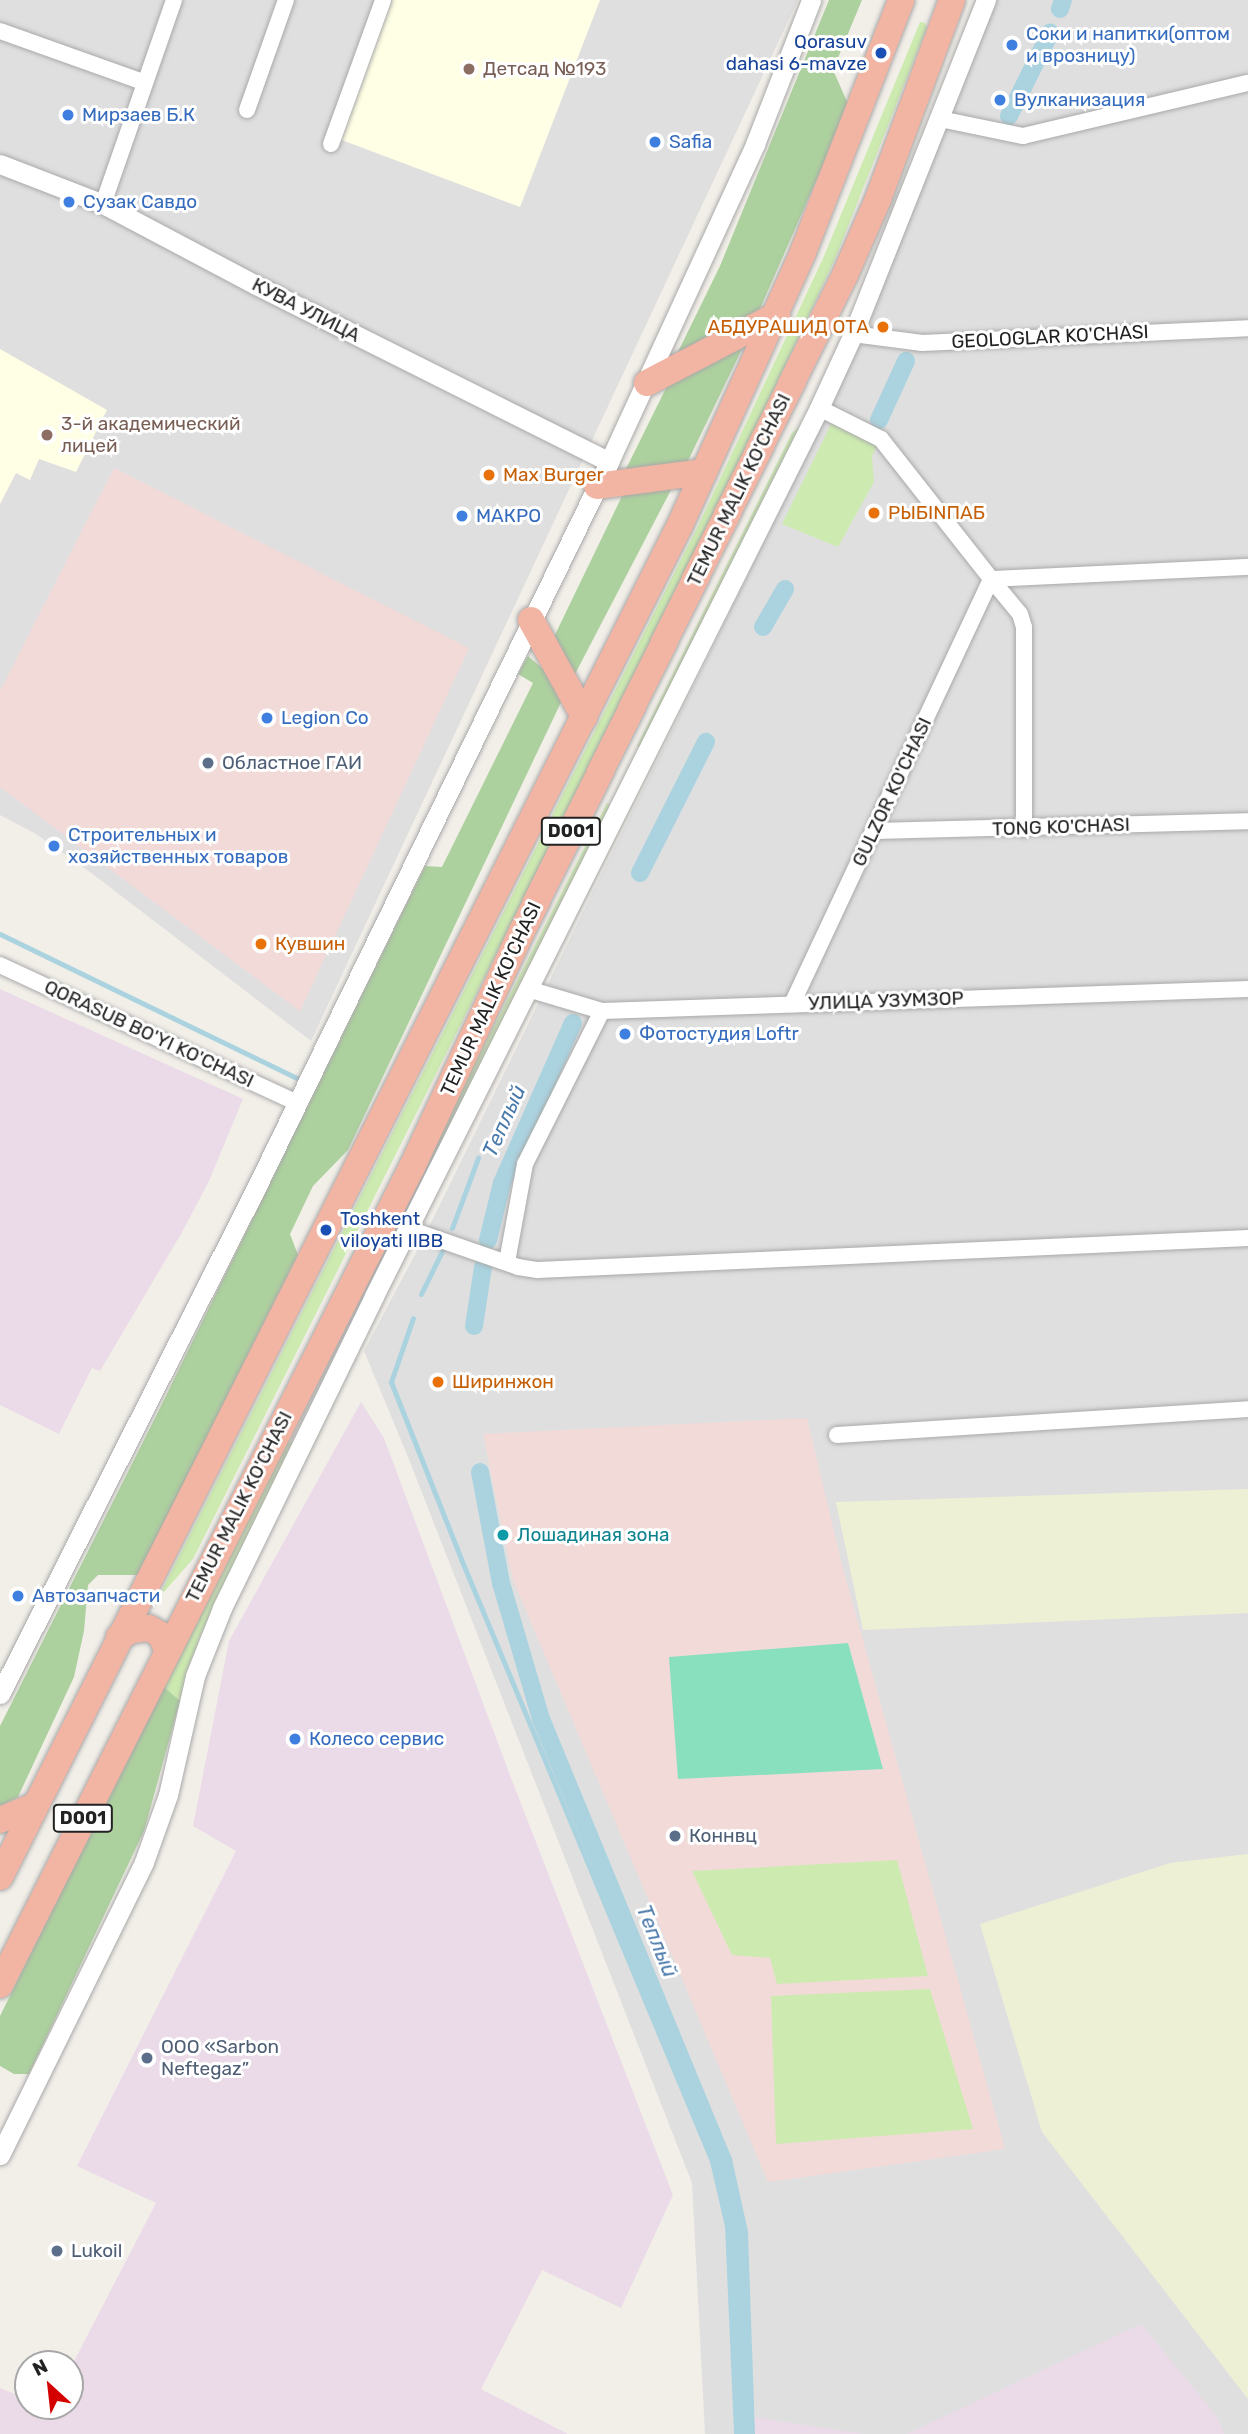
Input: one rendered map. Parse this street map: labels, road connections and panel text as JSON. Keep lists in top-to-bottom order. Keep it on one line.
{"streets":{"highway":["TEMUR MALIK KO'CHASI","D001"],"street":["КУВА УЛИЦА","GEOLOGLAR KO'CHASI","GULZOR KO'CHASI","TONG KO'CHASI","УЛИЦА УЗУМЗОР","QORASUB BO'YI KO'CHASI"]},"crossings":[["GULZOR KO'CHASI","TONG KO'CHASI"],["GULZOR KO'CHASI","УЛИЦА УЗУМЗОР"]],"water":["Теплый"],"places":["Соки и напитки(оптом и врозницу)","Qorasuv dahasi 6-mavze","Детсад №193","Вулканизация","Мирзаев Б.К","Safia","Сузак Савдо","АБДУРАШИД ОТА","3-й академический лицей","Max Burger","РЫБINПАБ","МАКРО","Legion Co","Областное ГАИ","Строительных и хозяйственных товаров","Кувшин","Фотостудия Loftr","Toshkent viloyati IIBB","Ширинжон","Лошадиная зона","Автозапчасти","Колесо сервис","Коннвц","ООО «Sarbon Neftegaz”","Lukoil"],"north":"top left"}
